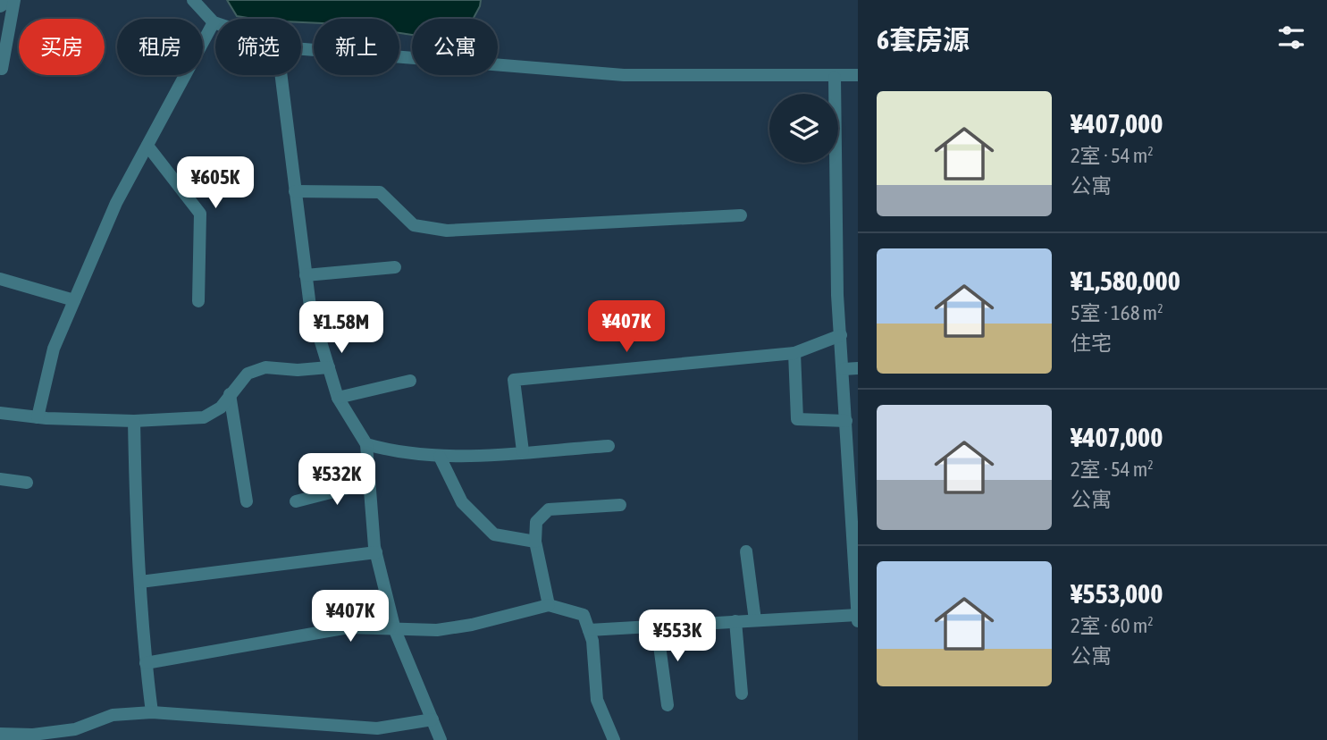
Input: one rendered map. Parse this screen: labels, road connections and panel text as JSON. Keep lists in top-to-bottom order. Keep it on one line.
{"page":{"heading":"6套房源","chip":["买房","租房","筛选","新上","公寓"],"list":[{"name":"¥407,000","note":"2室 · 54 m² · 公寓"},{"name":"¥1,580,000","note":"5室 · 168 m² · 住宅"},{"name":"¥407,000","note":"2室 · 54 m² · 公寓"},{"name":"¥553,000","note":"2室 · 60 m² · 公寓"}],"price":["¥605K","¥407K","¥1.58M","¥532K","¥407K","¥553K"]}}
